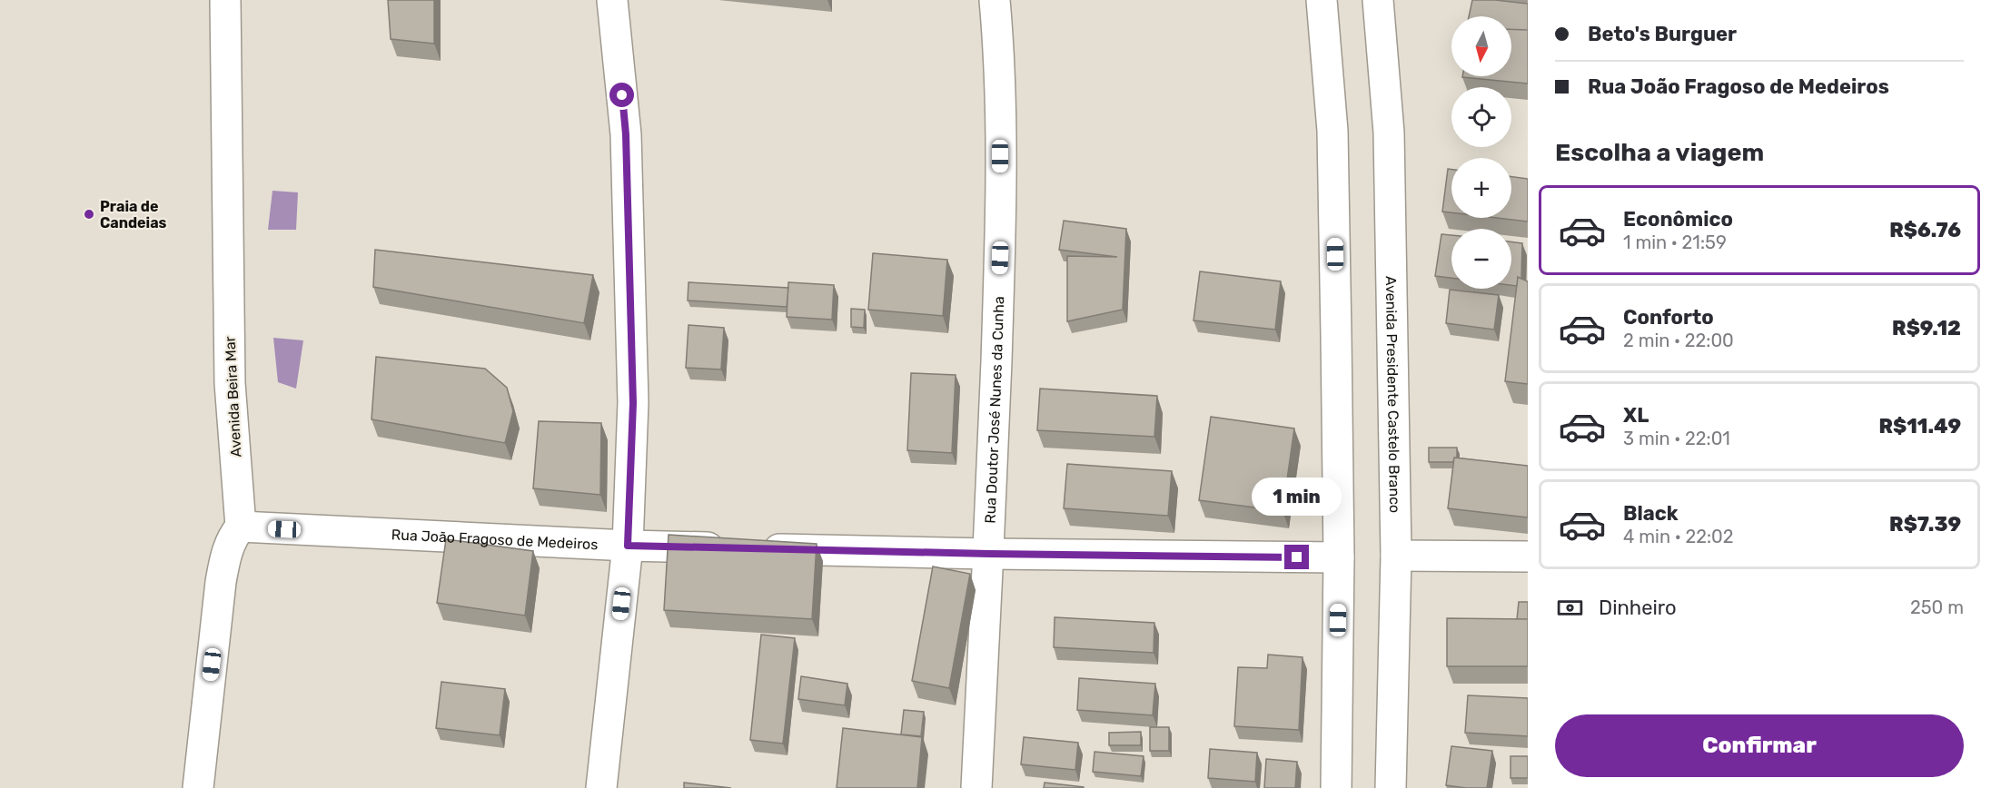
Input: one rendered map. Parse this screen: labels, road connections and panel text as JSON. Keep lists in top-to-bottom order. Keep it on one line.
{"streets":{"street":["Avenida Presidente Castelo Branco","Avenida Beira Mar","Rua Doutor José Nunes da Cunha","Rua João Fragoso de Medeiros"]},"crossings":[["Avenida Beira Mar","Rua João Fragoso de Medeiros"],["Rua Doutor José Nunes da Cunha","Rua João Fragoso de Medeiros"]],"places":["Praia de Candeias"],"north":"bottom","page":{"banner":["Beto's Burguer","Rua João Fragoso de Medeiros"],"map_buttons":["+","−"],"heading":"Escolha a viagem","list":[{"name":"Econômico","note":"1 min · 21:59","value":"R$6.76"},{"name":"Conforto","note":"2 min · 22:00","value":"R$9.12"},{"name":"XL","note":"3 min · 22:01","value":"R$11.49"},{"name":"Black","note":"4 min · 22:02","value":"R$7.39"}],"bubble":"1 min","pay":["Dinheiro","250 m"],"buttons":"Confirmar"}}
